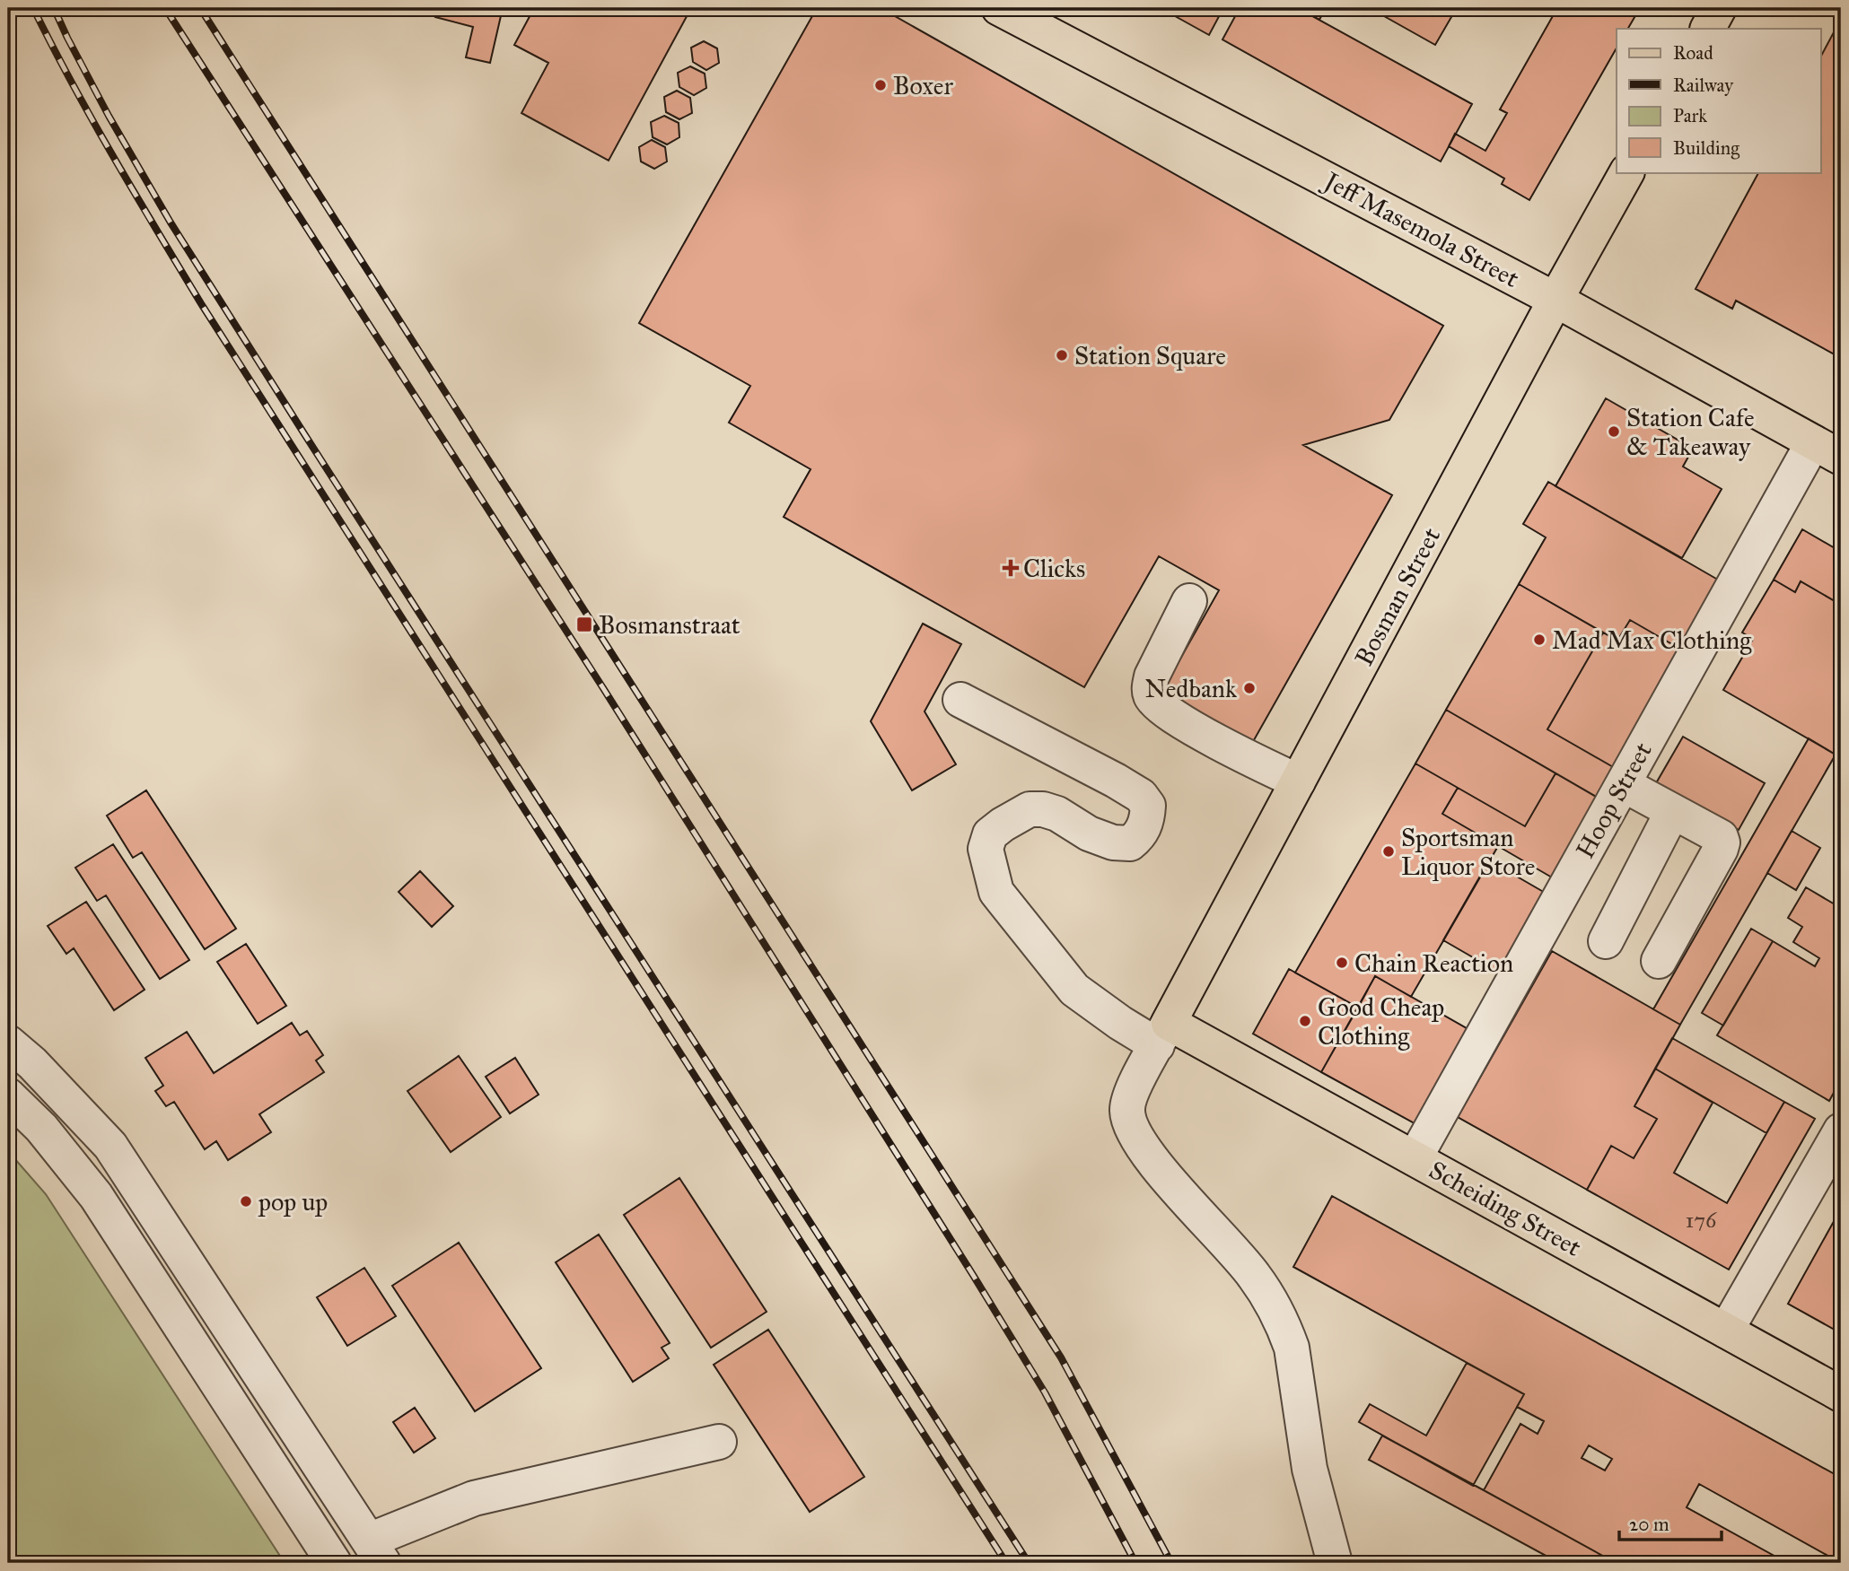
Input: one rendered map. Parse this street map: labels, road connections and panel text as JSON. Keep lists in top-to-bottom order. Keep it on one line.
{"streets":{"main road":["Jeff Masemola Street","Bosman Street","Scheiding Street"],"street":["Hoop Street"]},"crossings":[["Jeff Masemola Street","Bosman Street"],["Jeff Masemola Street","Hoop Street"],["Bosman Street","Scheiding Street"],["Hoop Street","Scheiding Street"]],"places":{"other":["Boxer","Station Square","Station Cafe & Takeaway","Mad Max Clothing","Nedbank","Sportsman Liquor Store","Chain Reaction","Good Cheap Clothing","pop up"],"health":["Clicks"],"transit":["Bosmanstraat"]},"house_numbers":["176"],"legend":["Road","Railway","Park","Building"],"scale_bar":"20 m"}
